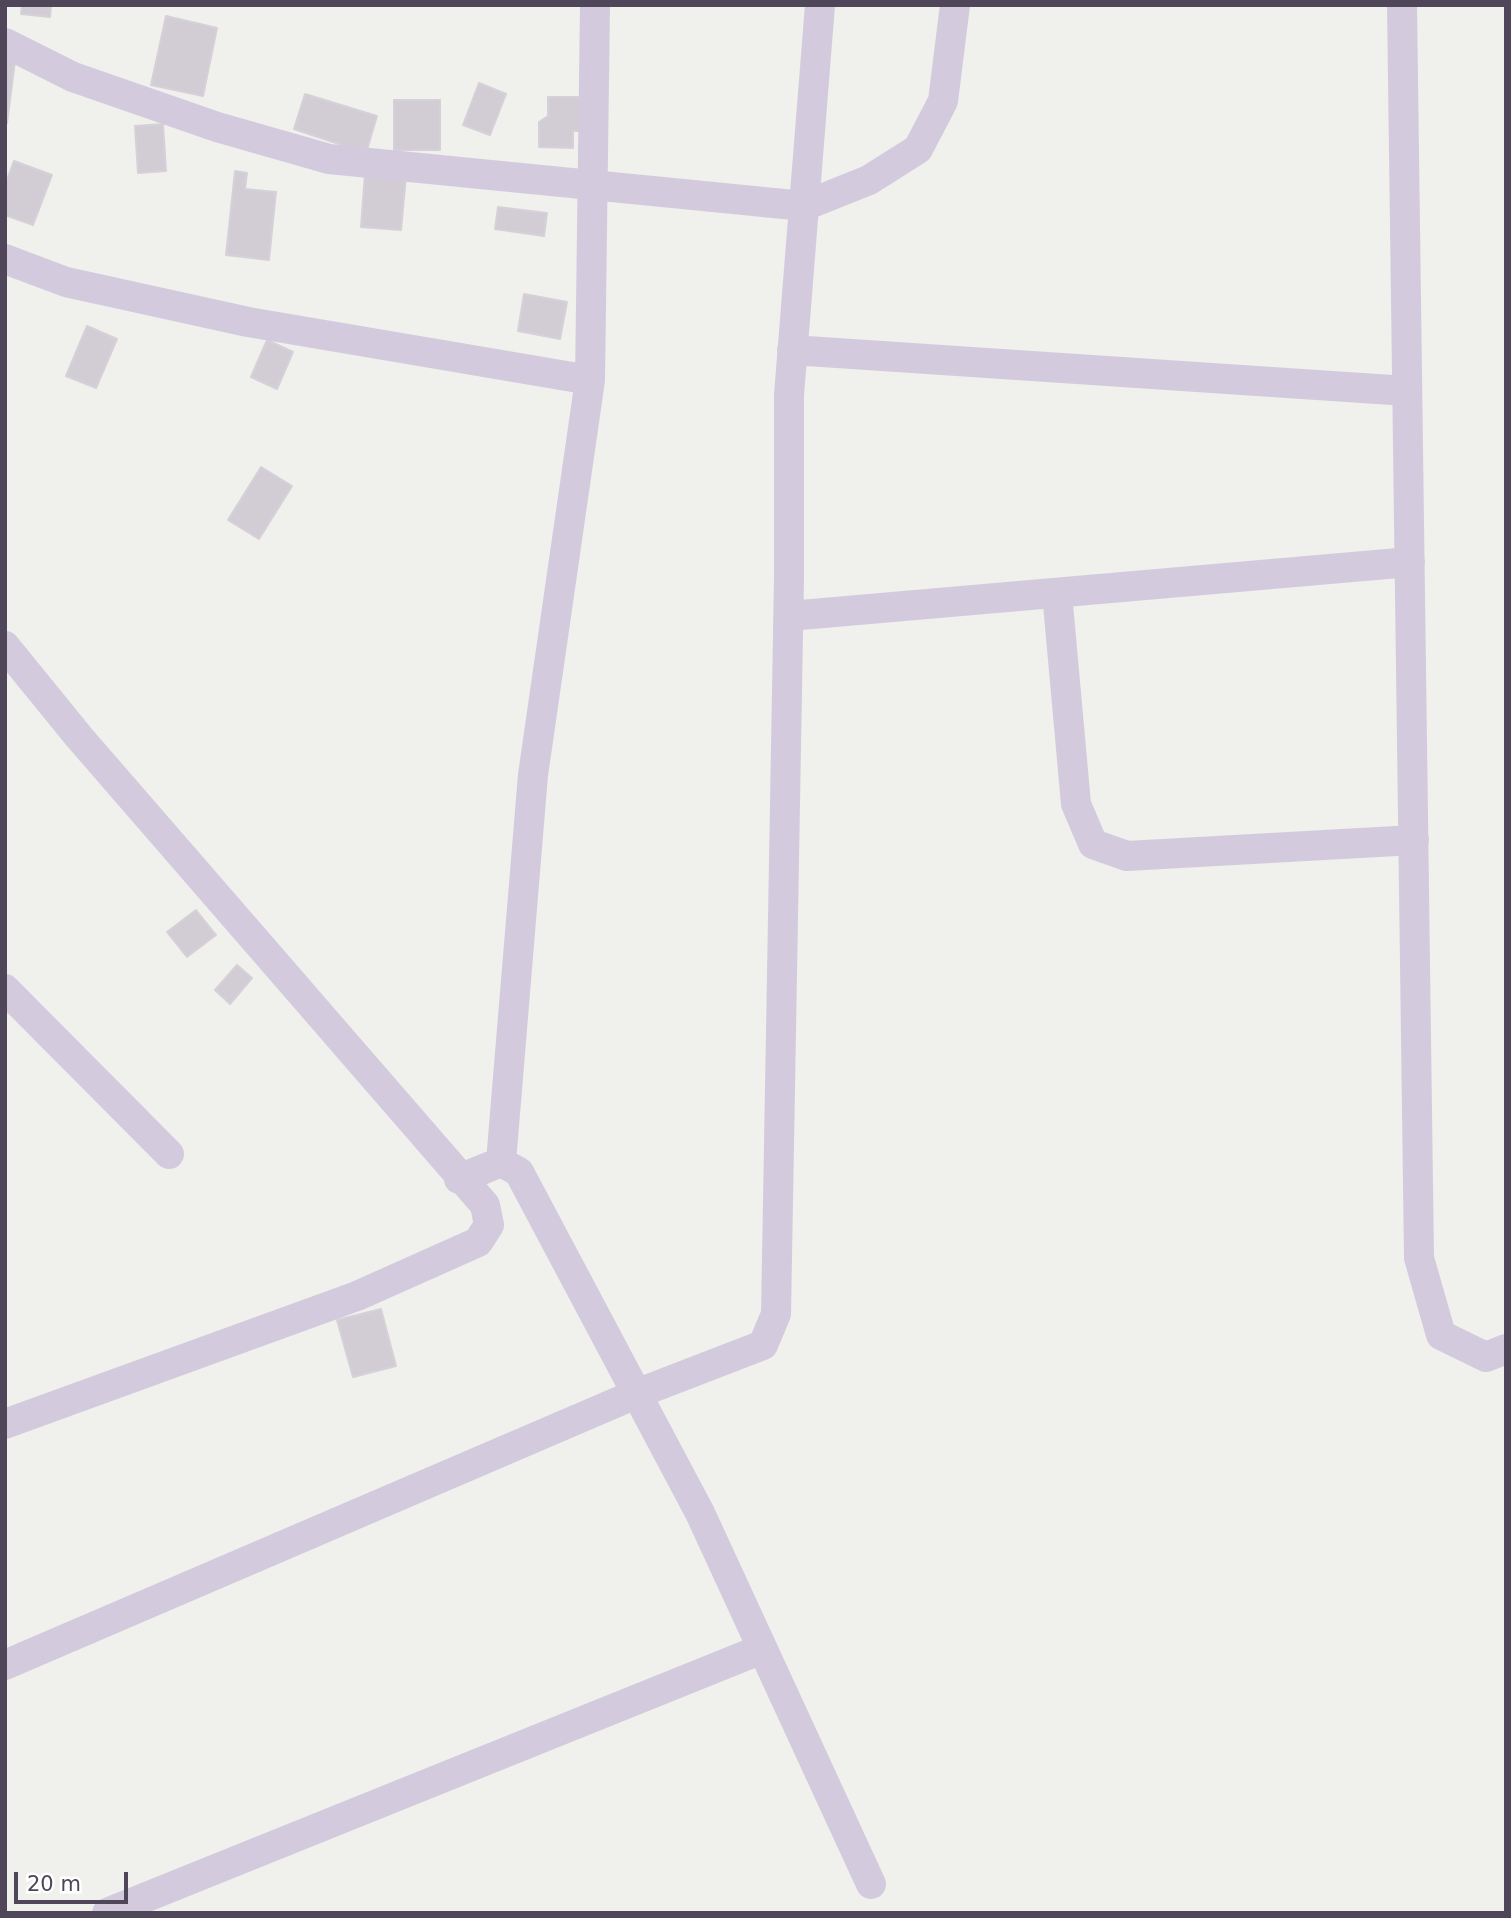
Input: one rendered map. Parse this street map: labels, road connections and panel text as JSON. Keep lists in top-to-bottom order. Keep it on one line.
{"scale_bar":"20 m"}
